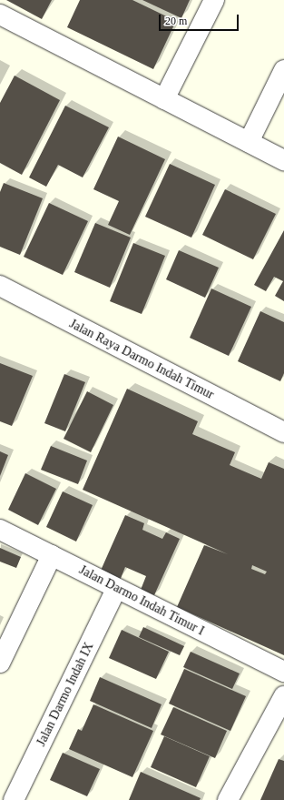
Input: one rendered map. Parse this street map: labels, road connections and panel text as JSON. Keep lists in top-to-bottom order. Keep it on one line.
{"streets":{"street":["Jalan Raya Darmo Indah Timur","Jalan Darmo Indah Timur I","Jalan Darmo Indah IX"]},"crossings":[["Jalan Darmo Indah Timur I","Jalan Darmo Indah IX"]],"scale_bar":"20 m"}
